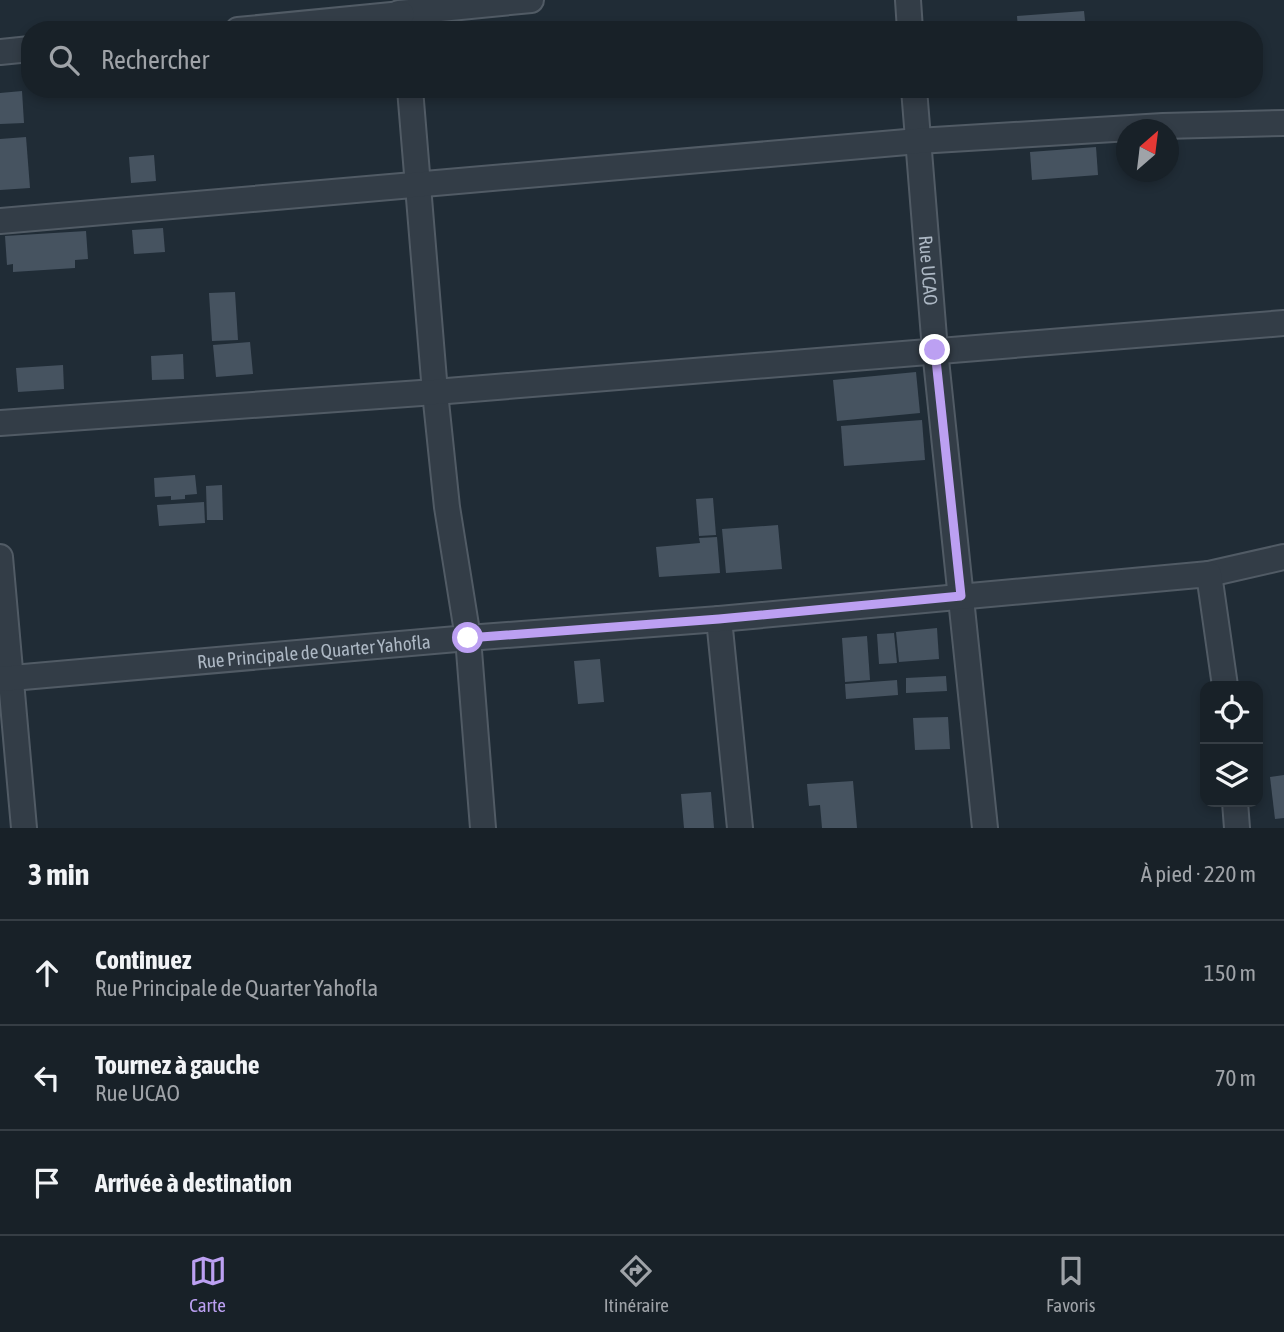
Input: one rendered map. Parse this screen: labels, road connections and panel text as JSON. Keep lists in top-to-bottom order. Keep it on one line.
{"streets":{"street":["Rue UCAO","Rue Principale de Quarter Yahofla"]},"crossings":[["Rue UCAO","Rue Principale de Quarter Yahofla"]],"north":"top right","page":{"search":"Rechercher","heading":["3 min","À pied · 220 m"],"list":[["Continuez","Rue Principale de Quarter Yahofla","150 m"],["Tournez à gauche","Rue UCAO","70 m"],"Arrivée à destination"],"nav":["Carte","Itinéraire","Favoris"]}}
